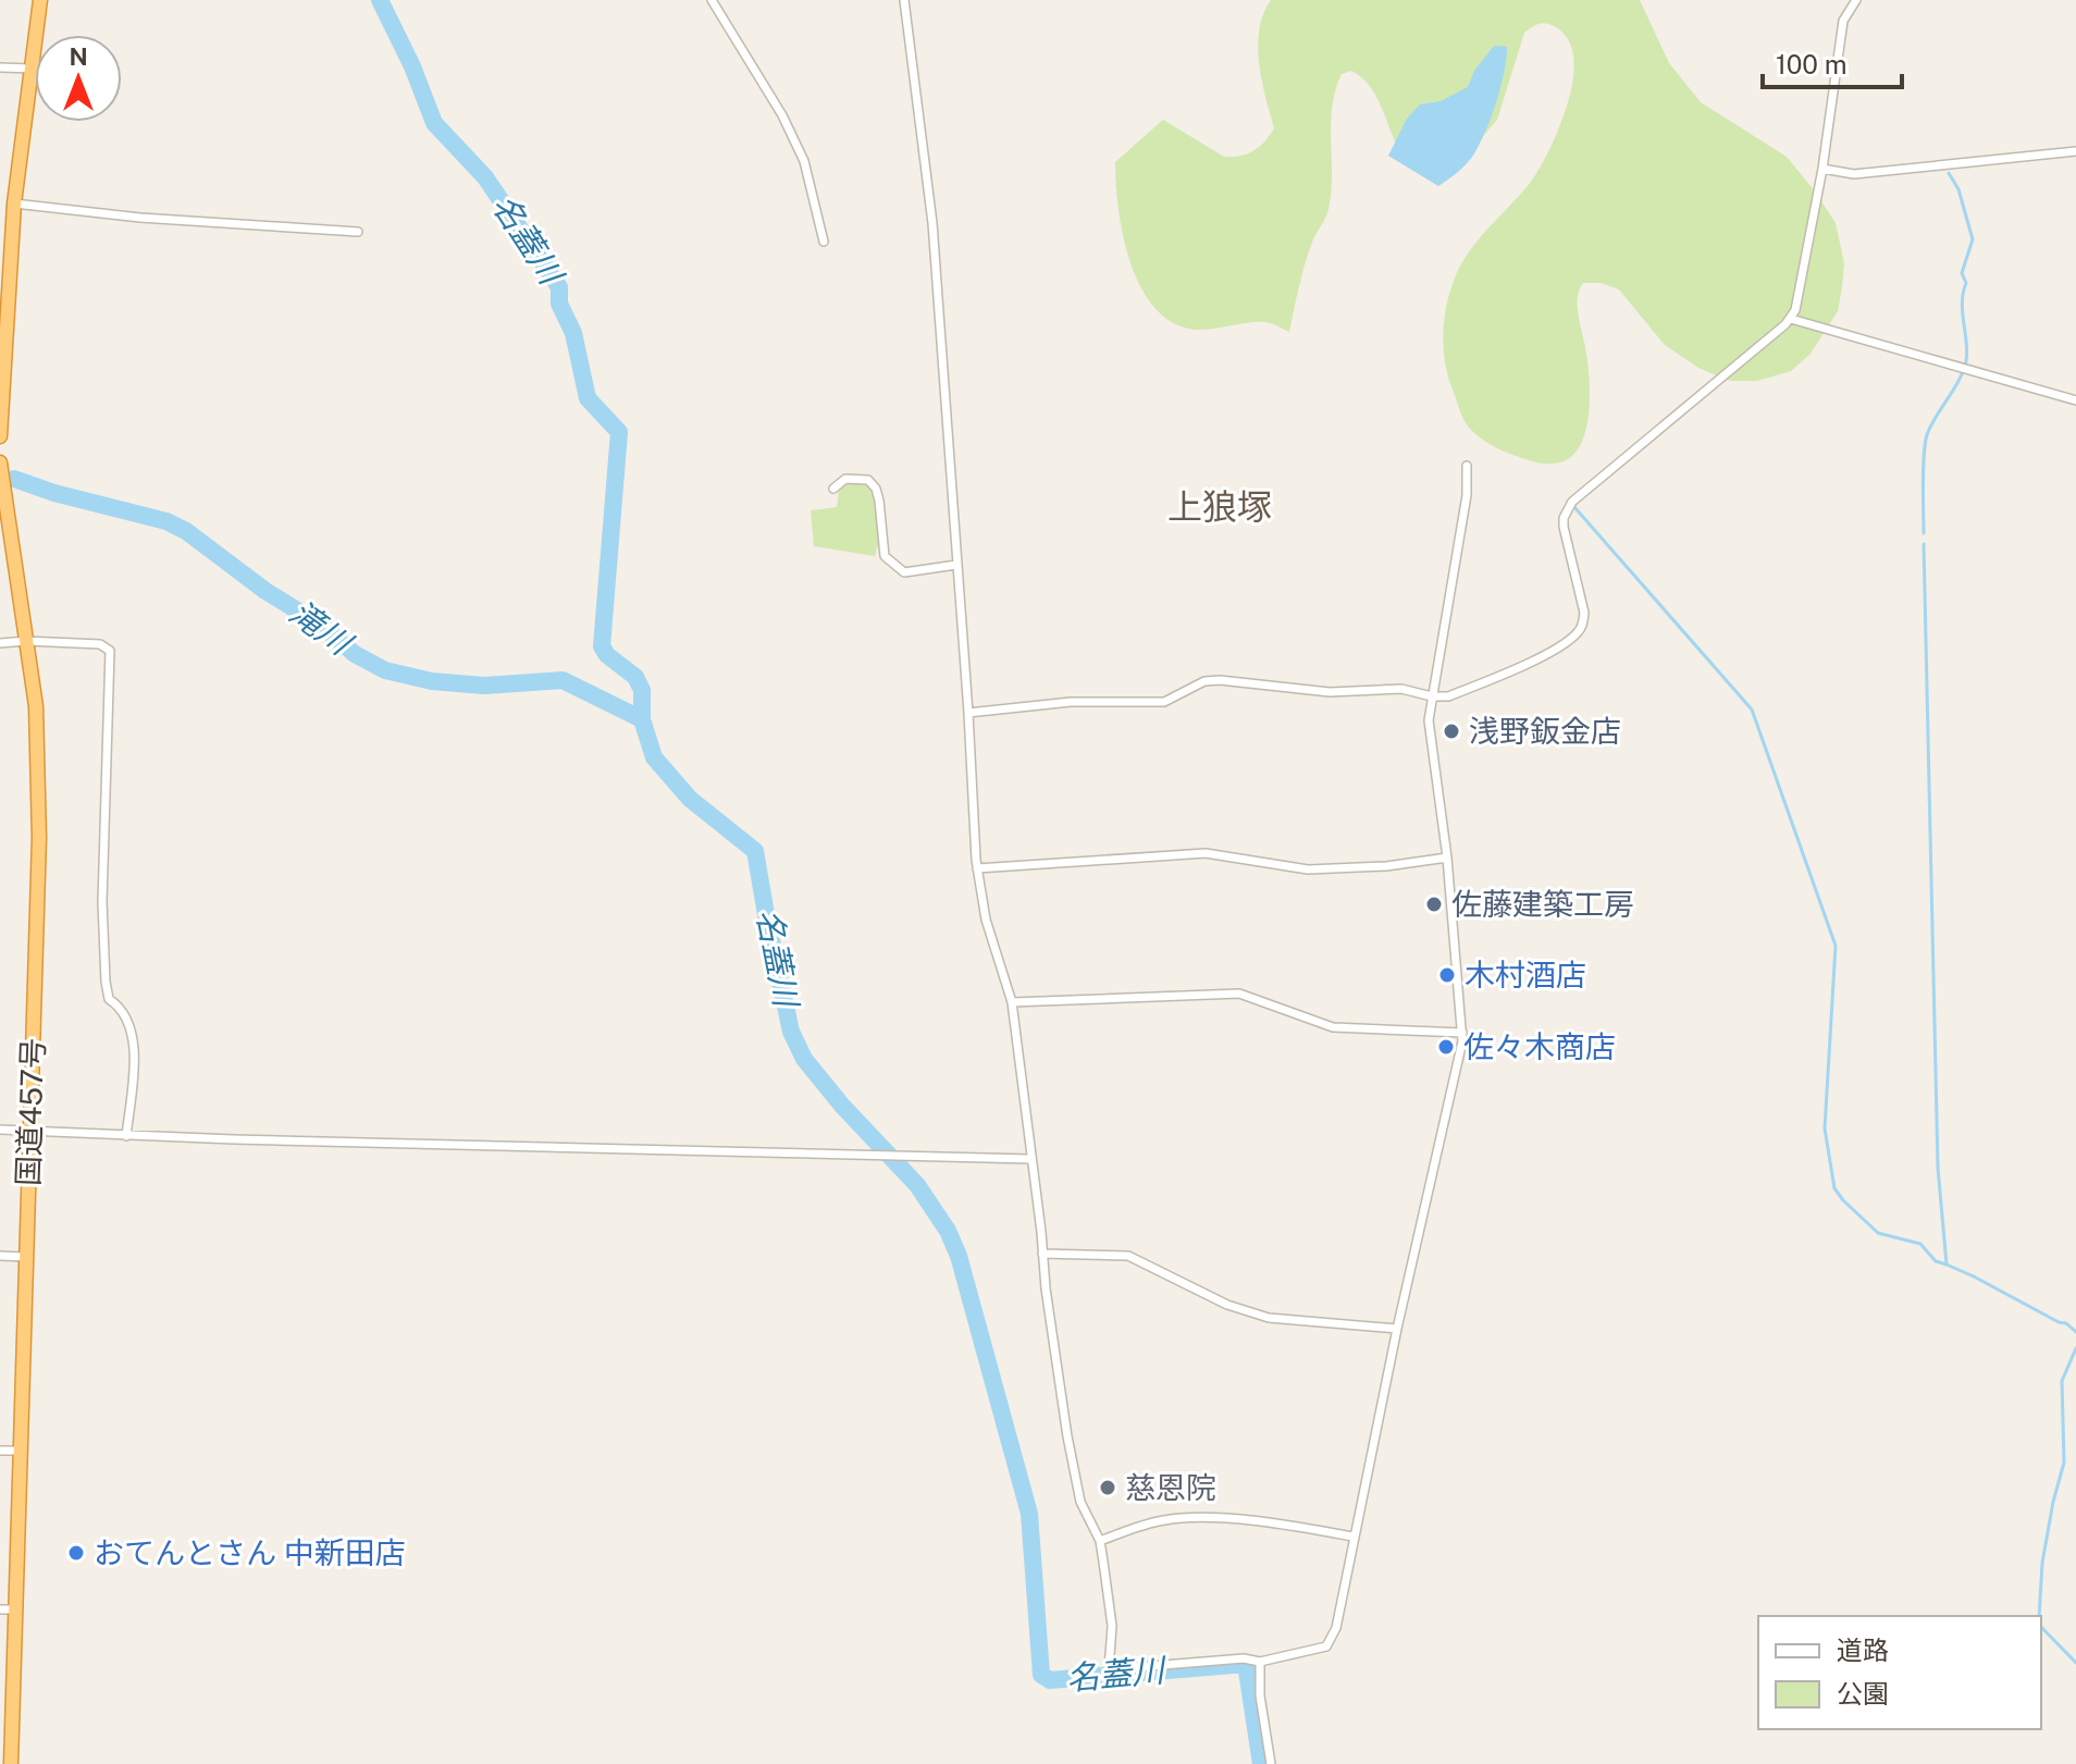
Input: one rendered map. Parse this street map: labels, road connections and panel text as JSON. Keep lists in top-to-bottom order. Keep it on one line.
{"streets":{"highway":["国道457号"]},"districts":["上狼塚"],"water":["名蓋川","滝川"],"places":["浅野鈑金店","佐藤建築工房","木村酒店","佐々木商店","慈恩院","おてんとさん 中新田店"],"legend":["道路","公園"],"scale_bar":"100 m","north":"top"}
